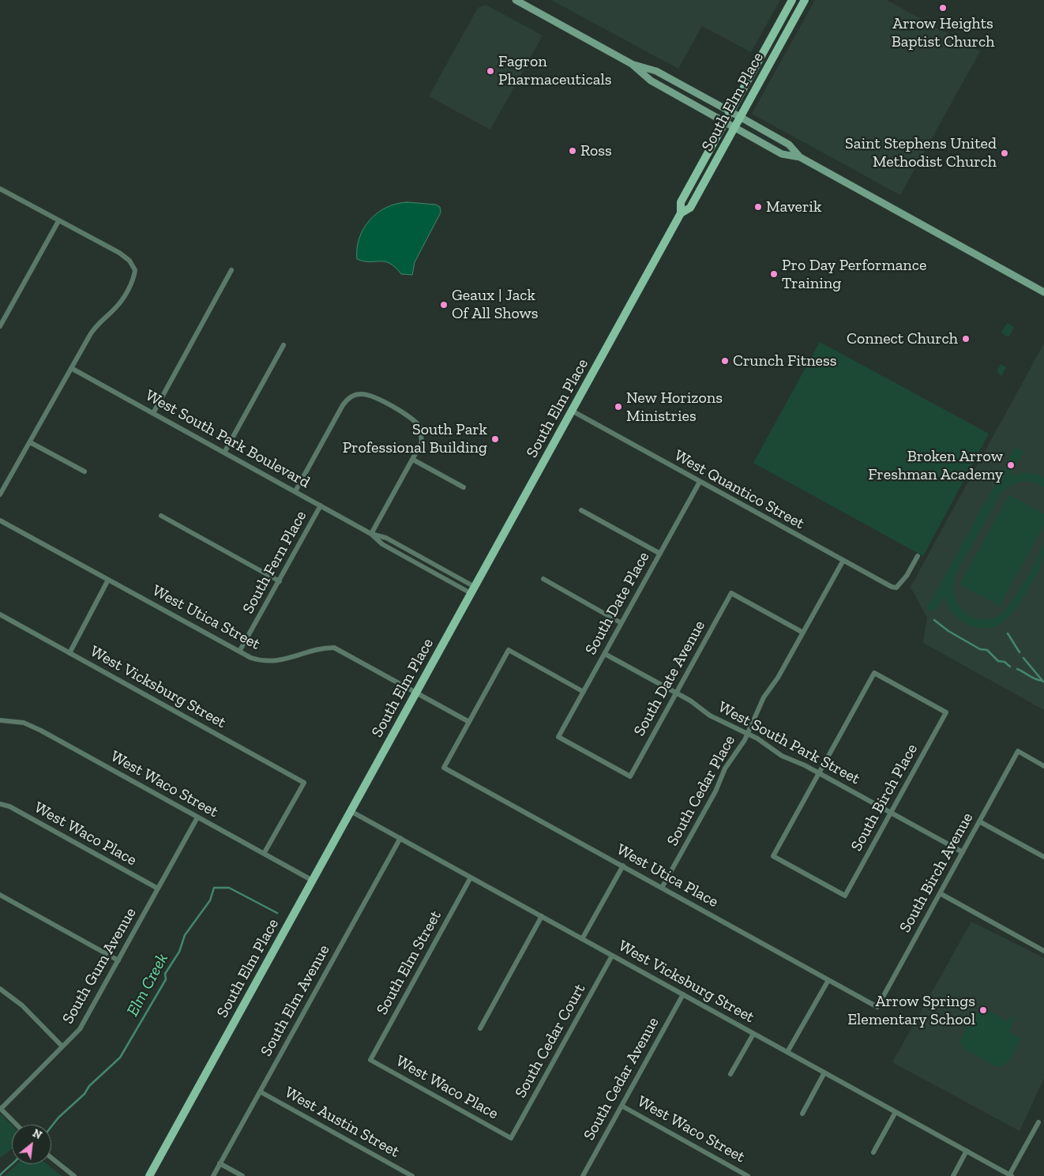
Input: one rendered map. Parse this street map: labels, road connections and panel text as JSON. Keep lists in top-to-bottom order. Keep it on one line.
{"streets":{"main road":["South Elm Place"],"street":["West South Park Boulevard","West Quantico Street","South Fern Place","South Date Place","West Utica Street","South Date Avenue","West Vicksburg Street","West South Park Street","West Waco Street","South Cedar Place","South Birch Place","West Waco Place","South Birch Avenue","West Utica Place","South Elm Street","South Gum Avenue","South Elm Avenue","South Cedar Court","South Cedar Avenue","West Austin Street"]},"crossings":[["South Elm Place","West South Park Boulevard"],["South Elm Place","West Quantico Street"],["South Elm Place","West Utica Street"],["South Elm Place","West Vicksburg Street"],["South Elm Place","West Waco Street"],["West South Park Boulevard","South Fern Place"],["West Quantico Street","South Date Place"],["West Quantico Street","South Cedar Place"],["South Fern Place","West Utica Street"],["South Date Place","South Date Avenue"],["South Date Place","West South Park Street"],["West Utica Street","West Utica Place"],["South Date Avenue","West South Park Street"],["South Date Avenue","South Cedar Place"],["West Vicksburg Street","West Waco Street"],["West Vicksburg Street","South Elm Street"],["West Vicksburg Street","South Elm Avenue"],["West Vicksburg Street","South Cedar Court"],["West Vicksburg Street","South Cedar Avenue"],["West South Park Street","South Cedar Place"],["West South Park Street","South Birch Place"],["West South Park Street","South Birch Avenue"],["West Waco Street","South Gum Avenue"],["West Waco Street","South Cedar Avenue"],["South Cedar Place","West Utica Place"],["West Waco Place","South Elm Street"],["West Waco Place","South Gum Avenue"],["West Waco Place","South Cedar Court"],["South Birch Avenue","West Utica Place"],["South Elm Avenue","West Austin Street"]],"water":["Elm Creek"],"places":["Arrow Heights Baptist Church","Fagron Pharmaceuticals","Ross","Saint Stephens United Methodist Church","Maverik","Pro Day Performance Training","Geaux | Jack Of All Shows","Connect Church","Crunch Fitness","New Horizons Ministries","South Park Professional Building","Broken Arrow Freshman Academy","Arrow Springs Elementary School"],"north":"top right"}
